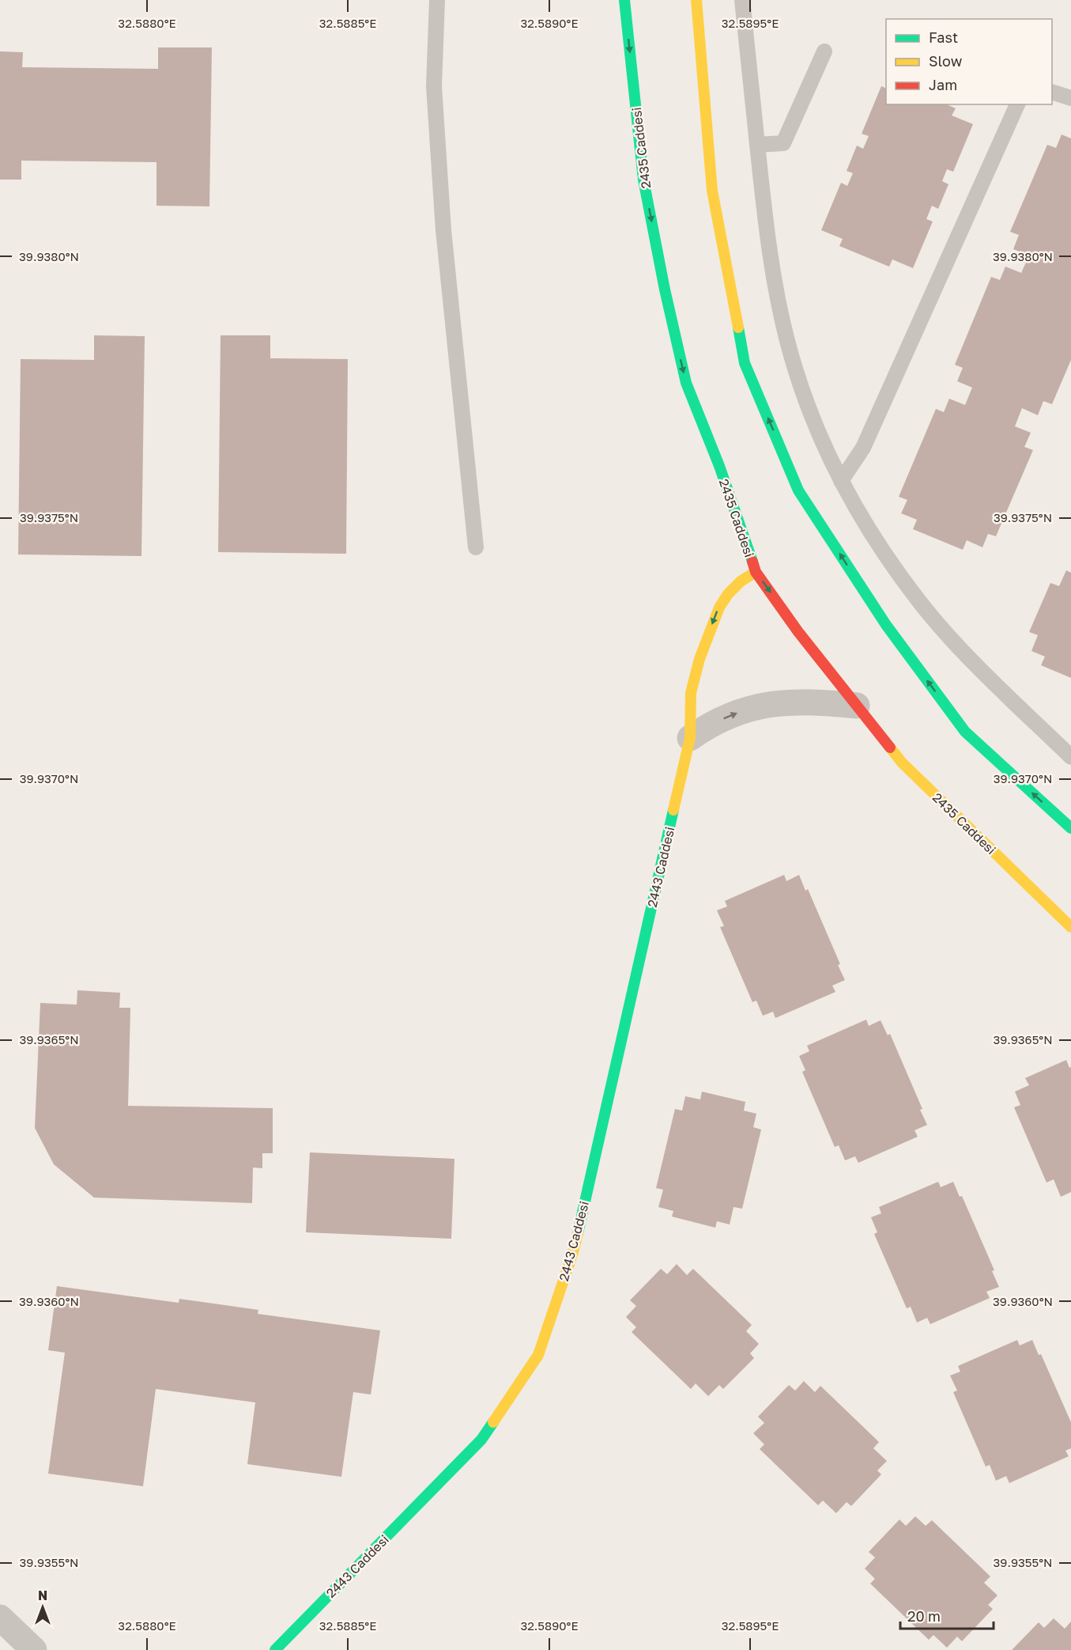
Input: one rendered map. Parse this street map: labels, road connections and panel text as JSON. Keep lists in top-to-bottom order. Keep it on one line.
{"streets":{"street":["2435 Caddesi","2443 Caddesi"]},"crossings":[["2435 Caddesi","2443 Caddesi"]],"legend":["Fast","Slow","Jam"],"scale_bar":"20 m","north":"top","coordinates":["32.5880°E","32.5885°E","32.5890°E","32.5895°E","39.9380°N","39.9375°N","39.9370°N","39.9365°N","39.9360°N","39.9355°N"]}
